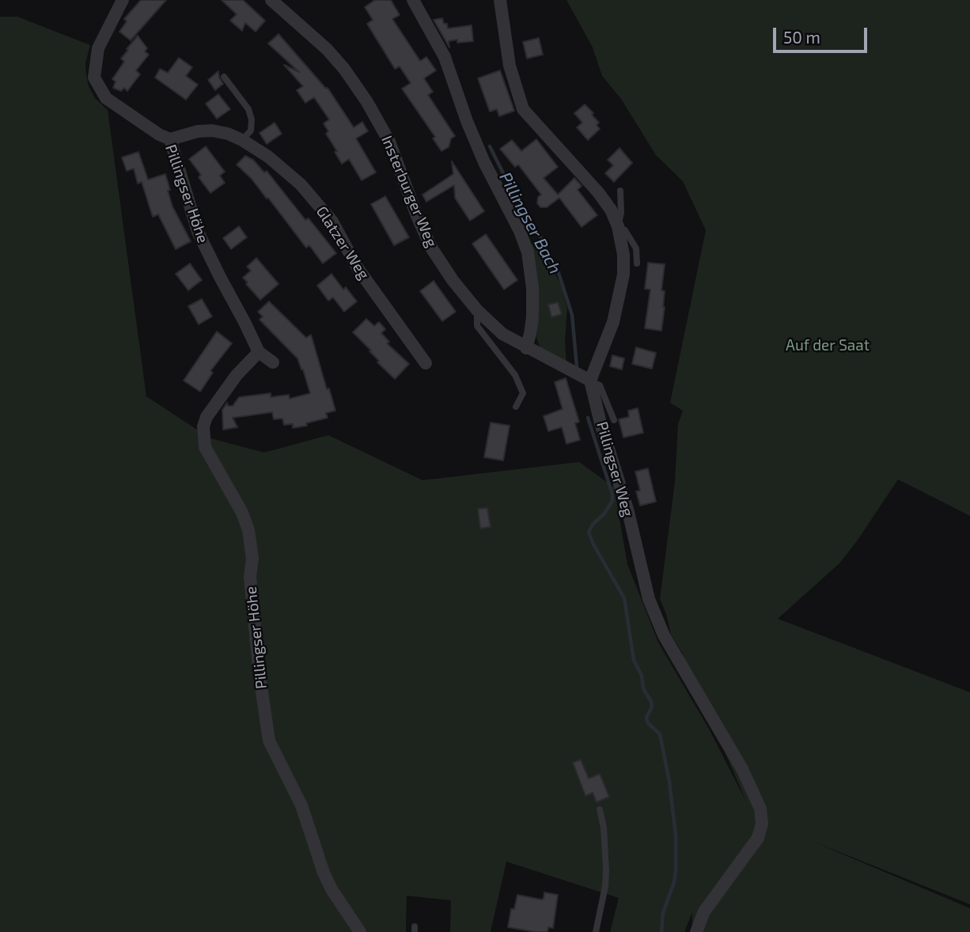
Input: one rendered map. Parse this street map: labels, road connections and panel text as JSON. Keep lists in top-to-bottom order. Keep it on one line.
{"streets":{"street":["Insterburger Weg","Pillingser Höhe","Glatzer Weg","Pillingser Weg"]},"crossings":[["Insterburger Weg","Pillingser Weg"],["Pillingser Höhe","Glatzer Weg"]],"water":["Pillingser Bach"],"parks":["Auf der Saat"],"scale_bar":"50 m"}
